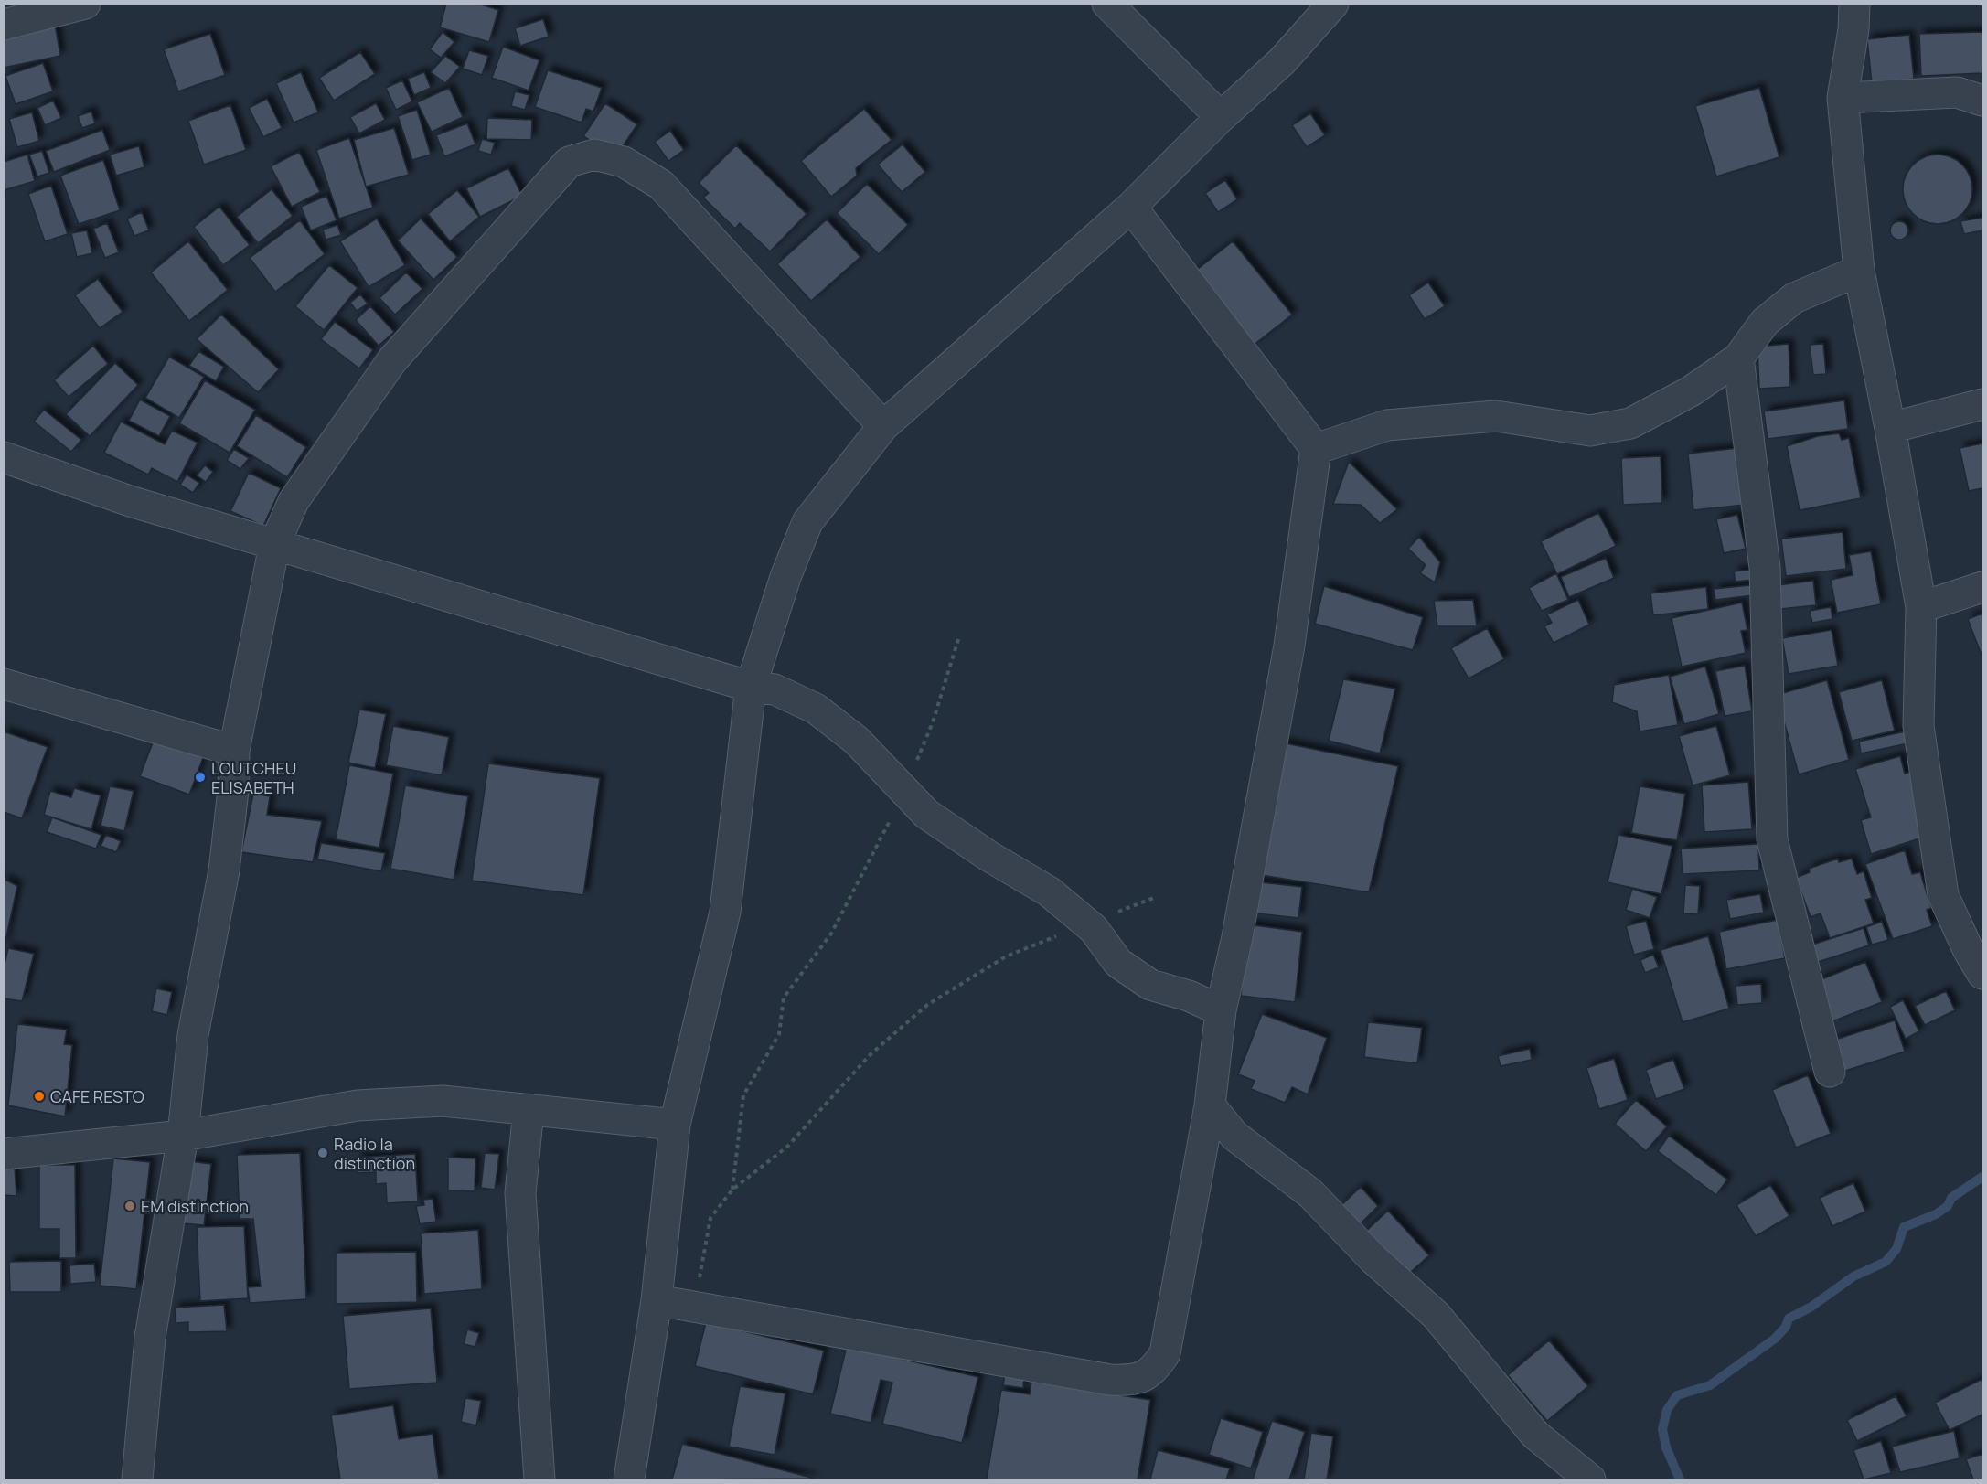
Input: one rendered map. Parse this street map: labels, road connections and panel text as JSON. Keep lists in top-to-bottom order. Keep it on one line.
{"places":["LOUTCHEU ELISABETH","CAFE RESTO","Radio la distinction","EM distinction"]}
